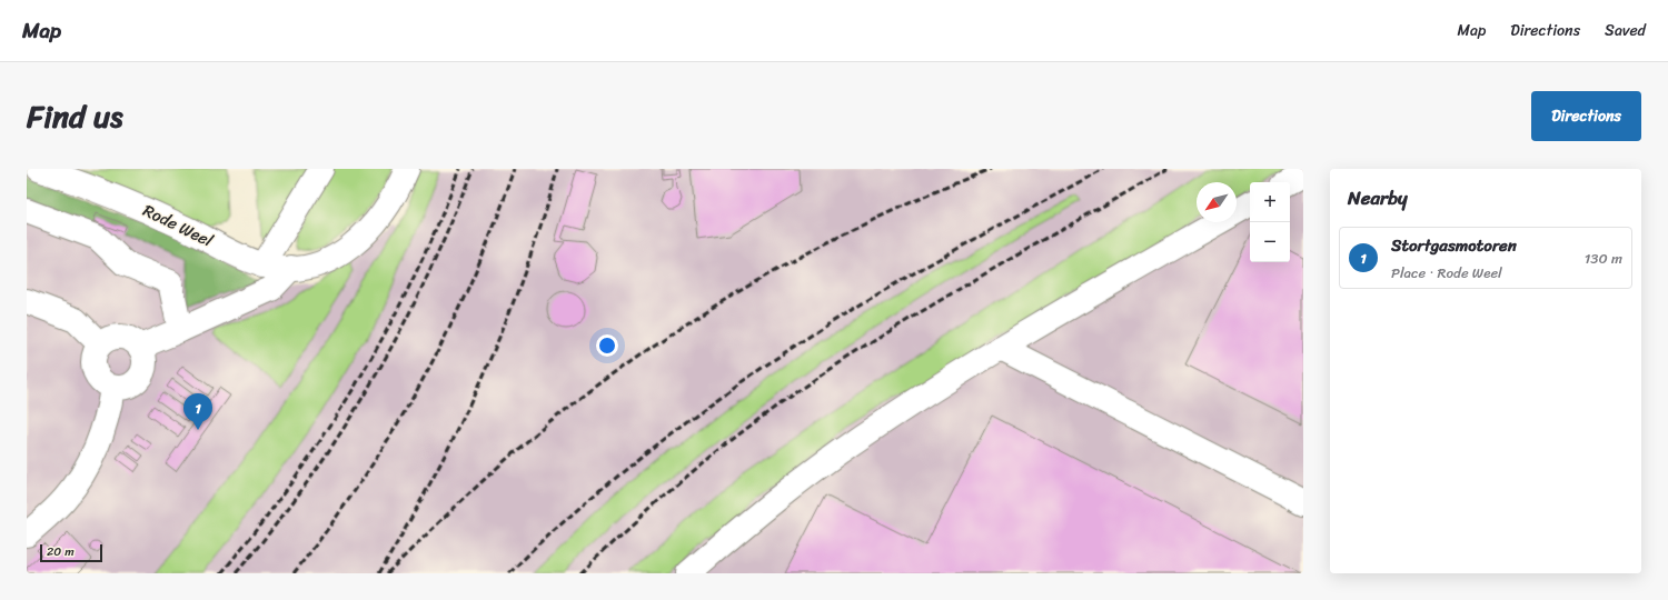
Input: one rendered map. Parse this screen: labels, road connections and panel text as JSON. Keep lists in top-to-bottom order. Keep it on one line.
{"streets":{"street":["Rode Weel"]},"scale_bar":"20 m","north":"bottom left","page":{"header":"Map","nav":["Map","Directions","Saved"],"title":"Find us","buttons":"Directions","heading":"Nearby","map_buttons":["+","−"],"list":[{"mark":"1","name":"Stortgasmotoren","note":"Place · Rode Weel","value":"130 m"}],"pins":"1","scale":"20 m"}}
